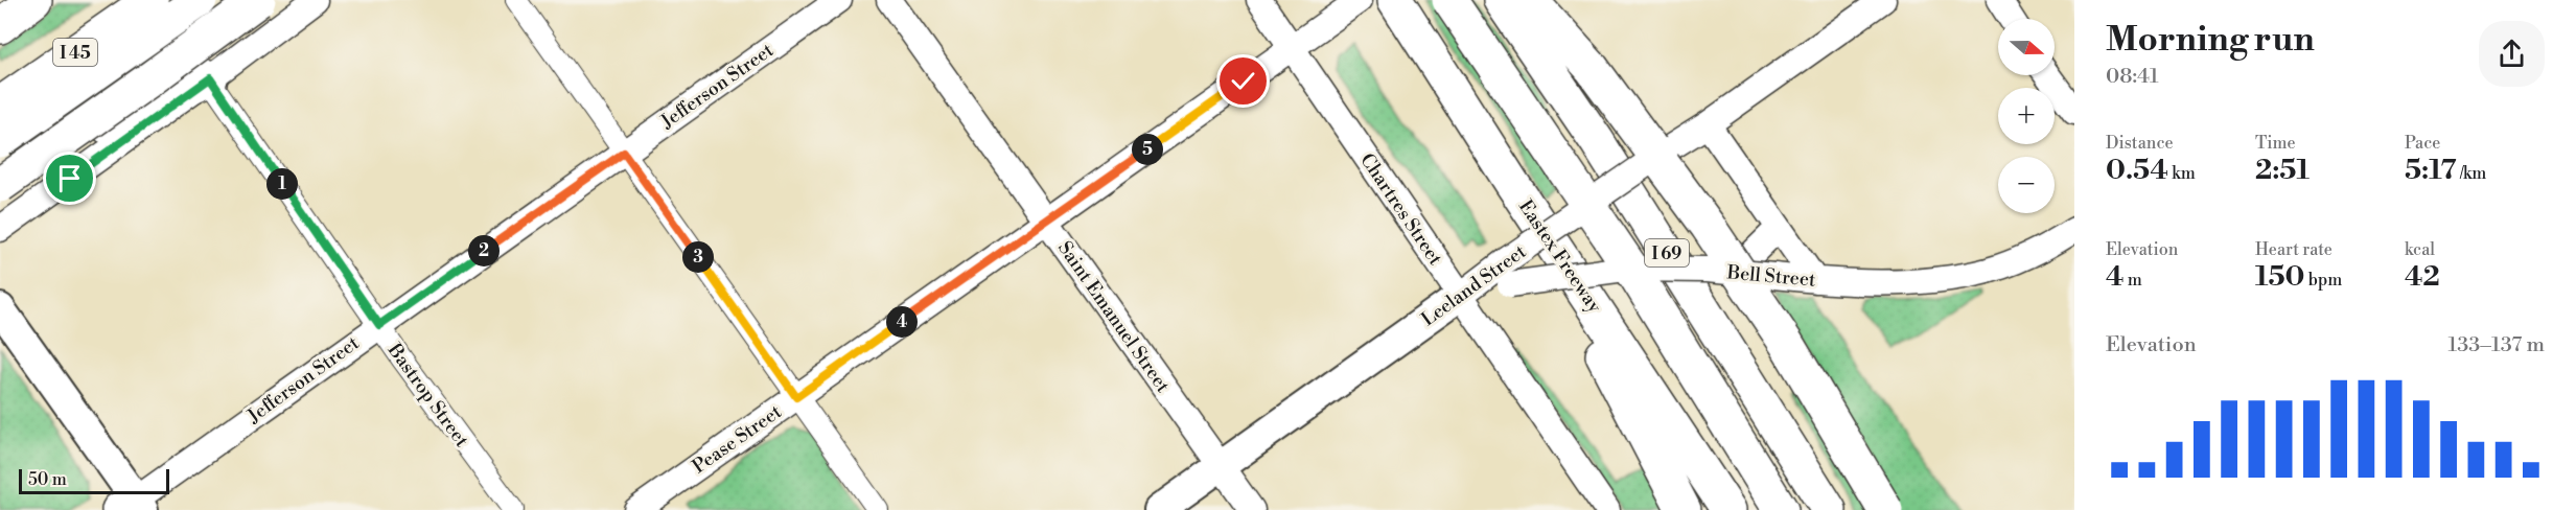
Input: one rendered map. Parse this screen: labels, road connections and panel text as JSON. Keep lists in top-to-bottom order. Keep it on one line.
{"streets":{"highway":["I 45","I 69","Eastex Freeway"],"main road":["Leeland Street"],"street":["Jefferson Street","Chartres Street","Bell Street","Saint Emanuel Street","Bastrop Street","Pease Street"]},"crossings":[["I 45","Bastrop Street"],["Jefferson Street","Bastrop Street"],["Chartres Street","Bell Street"],["Chartres Street","Leeland Street"],["Chartres Street","Pease Street"],["Bell Street","Leeland Street"],["Leeland Street","Saint Emanuel Street"],["Saint Emanuel Street","Pease Street"]],"scale_bar":"50 m","north":"right","page":{"heading":["Morning run","08:41"],"map_buttons":["+","−"],"stats":[["Distance","0.54 km"],["Time","2:51"],["Pace","5:17 /km"],["Elevation","4 m"],["Heart rate","150 bpm"],["kcal","42"]],"pins":["5","1","2","3","4"],"chart":["Elevation","133–137 m"],"scale":"50 m"}}
